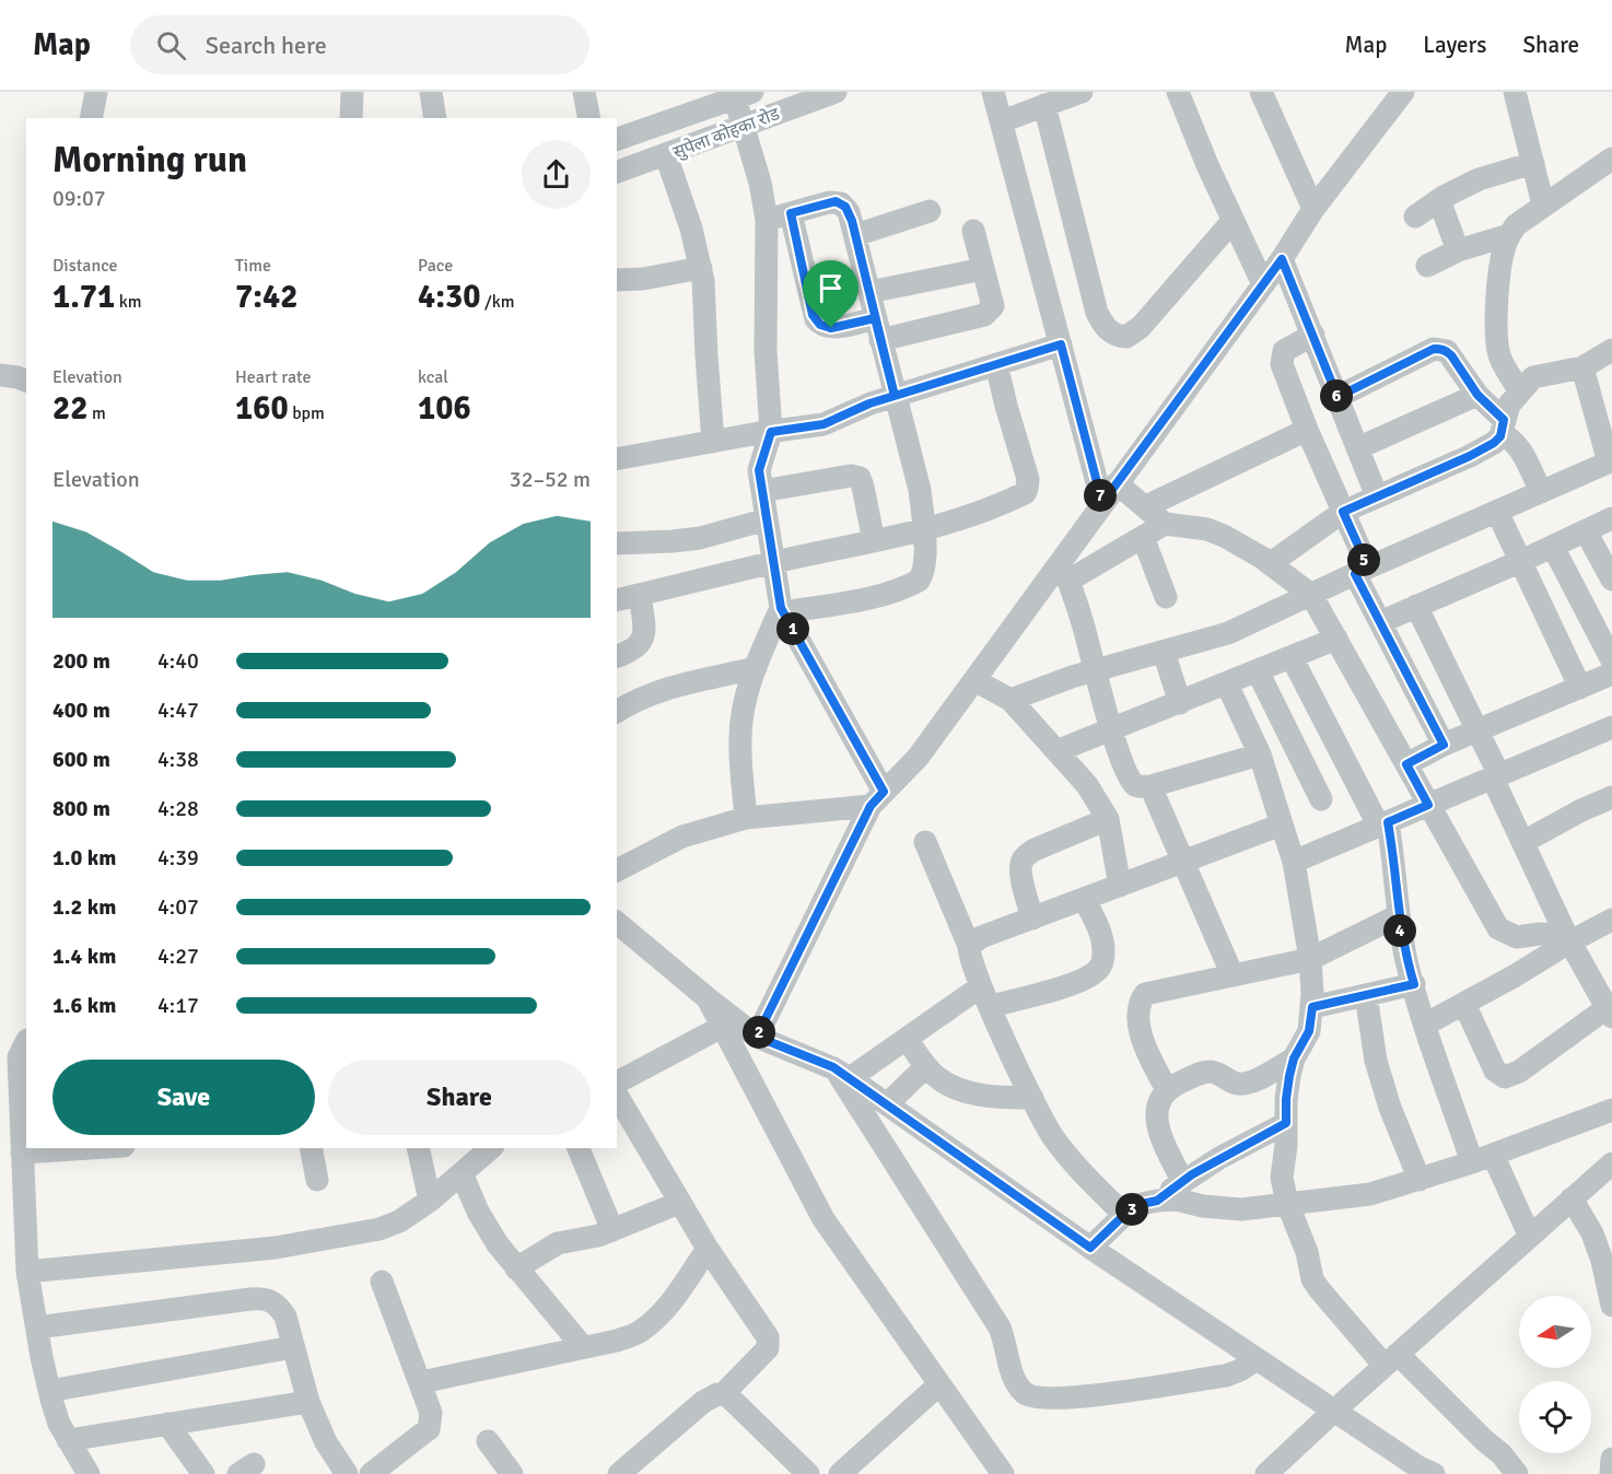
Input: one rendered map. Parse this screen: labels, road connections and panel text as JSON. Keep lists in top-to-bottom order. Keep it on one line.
{"streets":{"street":["सुपेला कोहका रोड"]},"north":"left","page":{"header":"Map","search":"Search here","nav":["Map","Layers","Share"],"heading":["Morning run","09:07"],"stats":[["Distance","1.71 km"],["Time","7:42"],["Pace","4:30 /km"],["Elevation","22 m"],["Heart rate","160 bpm"],["kcal","106"]],"pins":["6","7","5","1","4","2","3"],"chart":["Elevation","32–52 m"],"list":[{"name":"200 m","note":"4:40"},{"name":"400 m","note":"4:47"},{"name":"600 m","note":"4:38"},{"name":"800 m","note":"4:28"},{"name":"1.0 km","note":"4:39"},{"name":"1.2 km","note":"4:07"},{"name":"1.4 km","note":"4:27"},{"name":"1.6 km","note":"4:17"}],"buttons":["Save","Share"]}}
